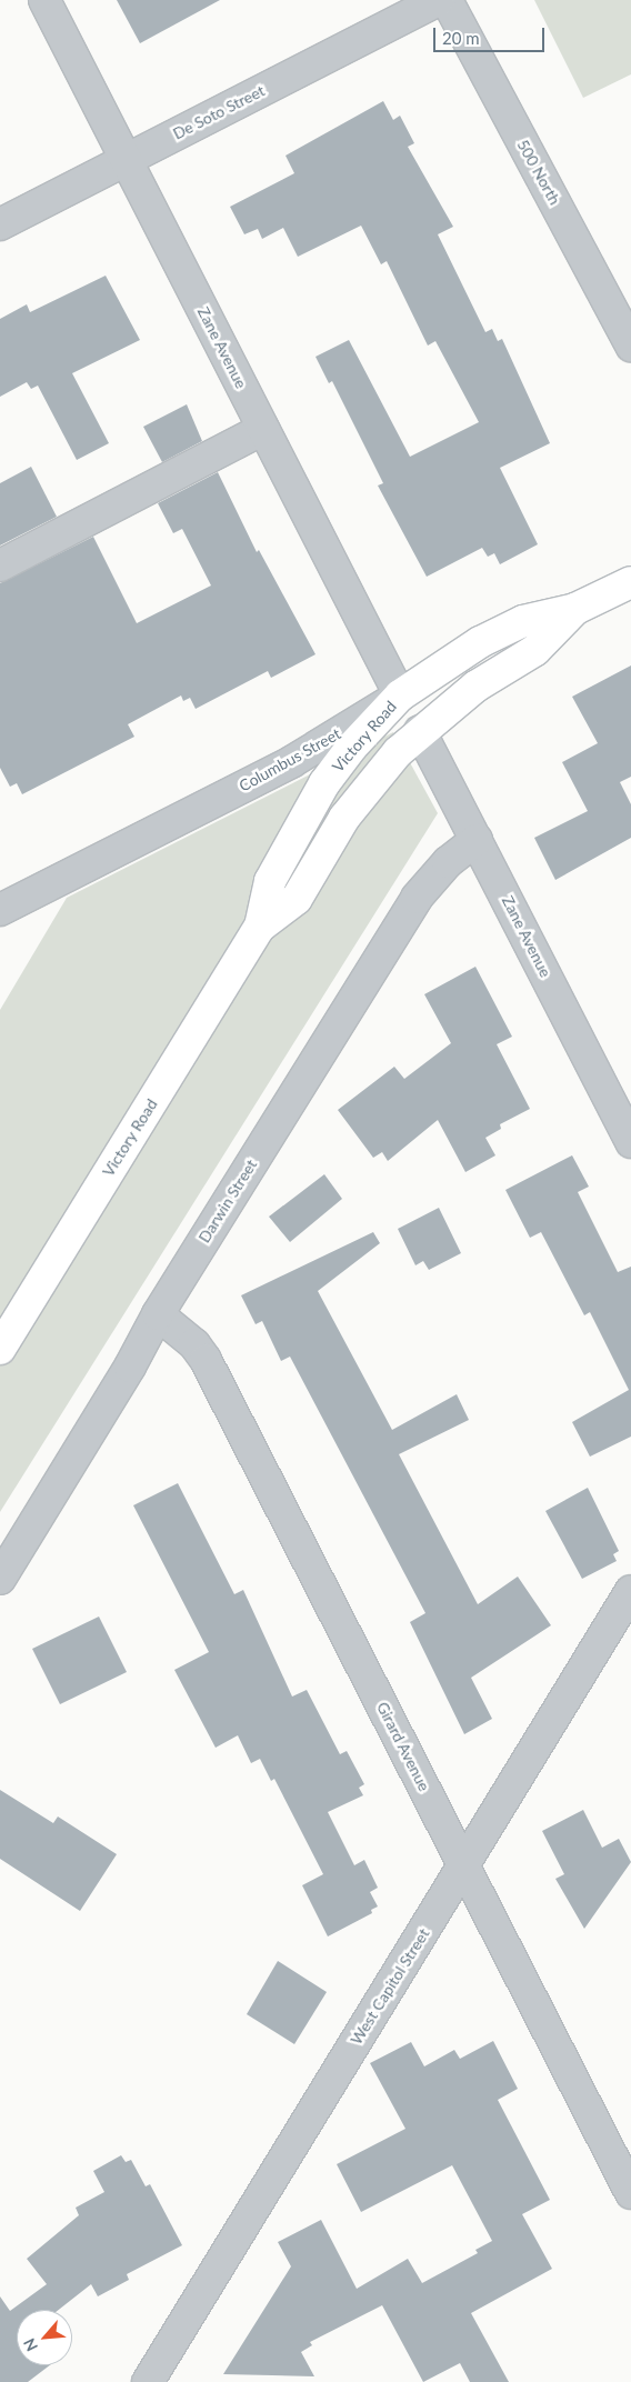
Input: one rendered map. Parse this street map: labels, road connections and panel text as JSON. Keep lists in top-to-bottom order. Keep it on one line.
{"streets":{"main road":["Victory Road","Columbus Street"],"street":["De Soto Street","500 North","Zane Avenue","Darwin Street","Girard Avenue","West Capitol Street"]},"crossings":[["De Soto Street","Zane Avenue"],["Zane Avenue","Victory Road"],["Zane Avenue","Columbus Street"],["Zane Avenue","Darwin Street"],["Victory Road","Columbus Street"],["Darwin Street","Girard Avenue"],["Girard Avenue","West Capitol Street"]],"scale_bar":"20 m","north":"bottom left"}
